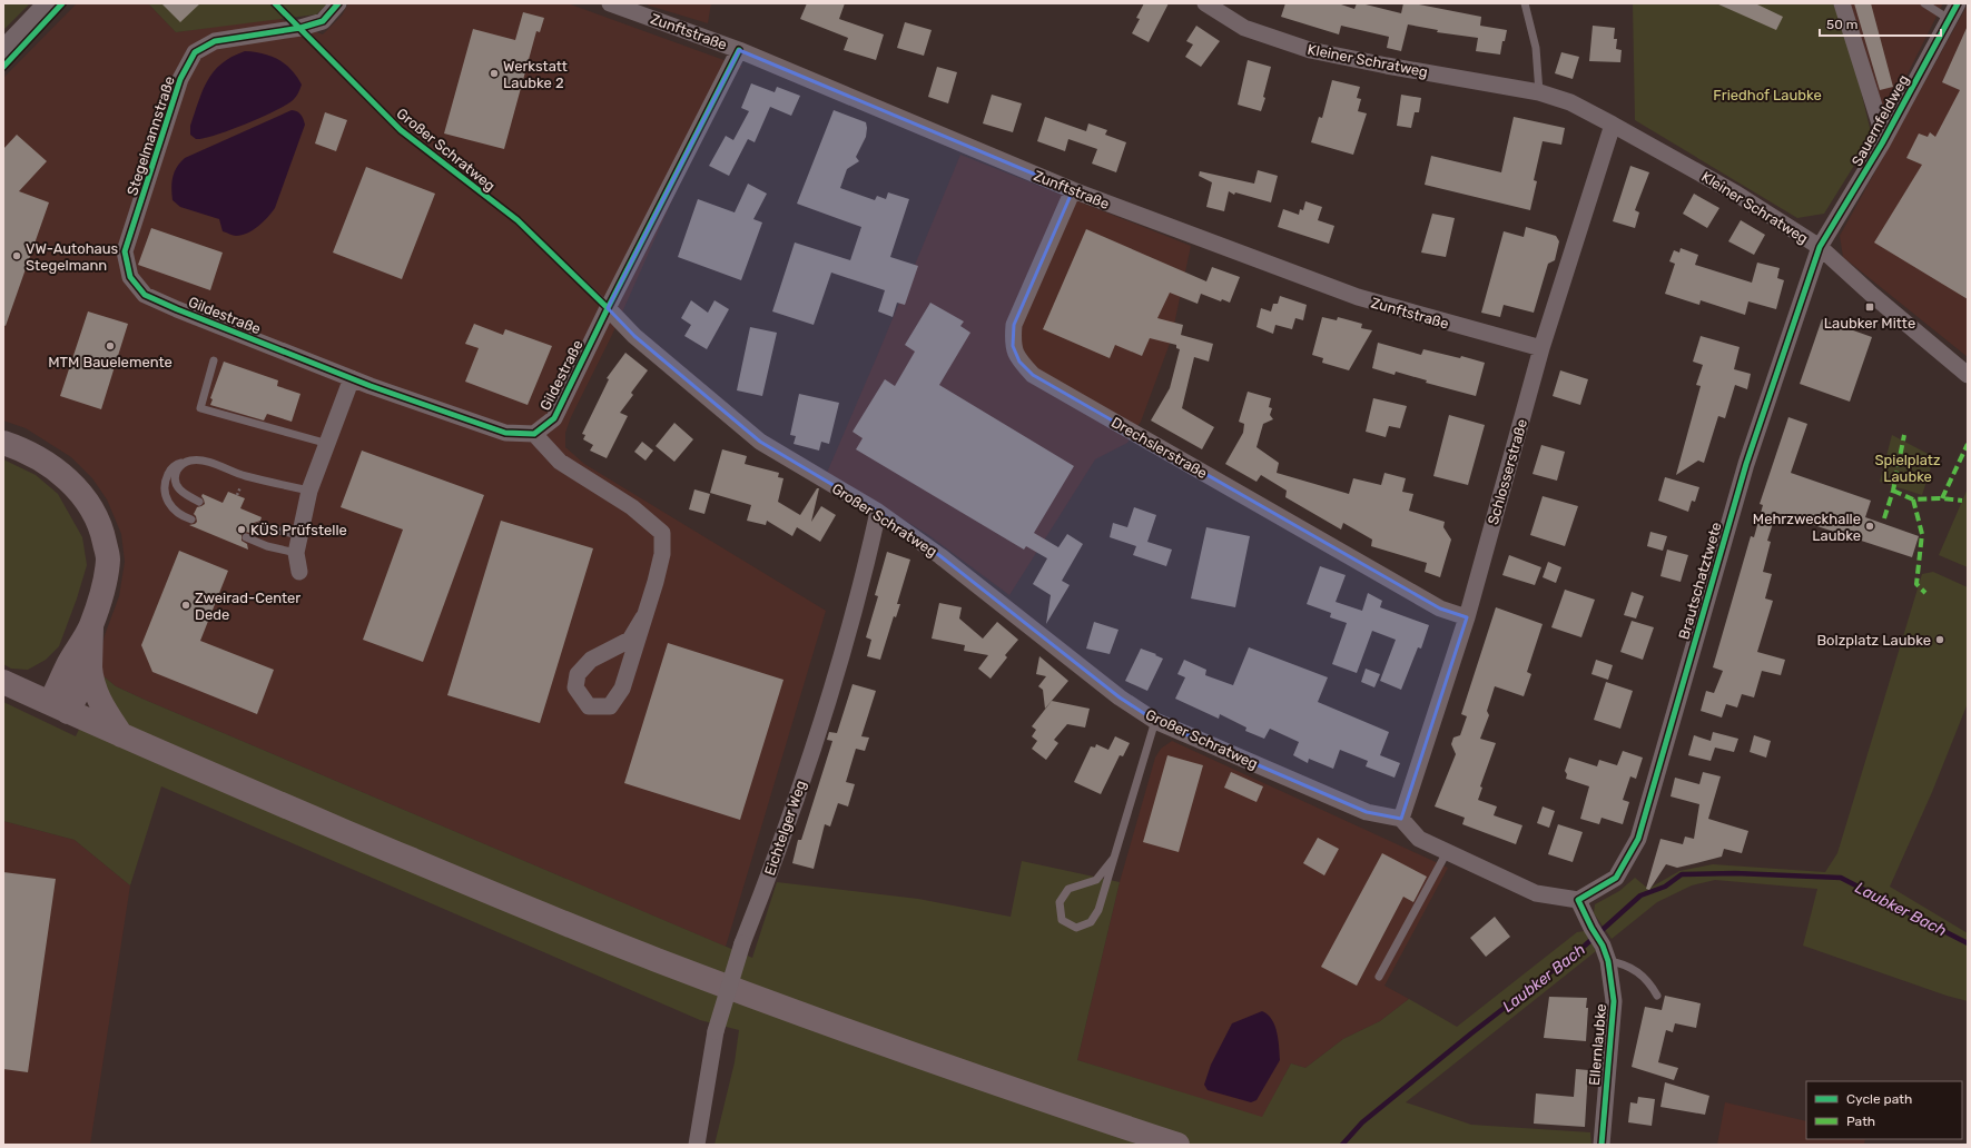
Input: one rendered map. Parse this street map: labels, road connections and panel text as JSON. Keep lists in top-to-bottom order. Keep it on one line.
{"streets":{"street":["Zunftstraße","Kleiner Schratweg","Sauernfeldweg","Stegelmannstraße","Großer Schratweg","Gildestraße","Drechslerstraße","Schlosserstraße","Brautschatztwete","Eichtelger Weg","Ellernlaubke"]},"crossings":[["Zunftstraße","Gildestraße"],["Zunftstraße","Drechslerstraße"],["Zunftstraße","Schlosserstraße"],["Kleiner Schratweg","Sauernfeldweg"],["Kleiner Schratweg","Schlosserstraße"],["Kleiner Schratweg","Brautschatztwete"],["Sauernfeldweg","Brautschatztwete"],["Stegelmannstraße","Großer Schratweg"],["Stegelmannstraße","Gildestraße"],["Großer Schratweg","Gildestraße"],["Großer Schratweg","Schlosserstraße"],["Großer Schratweg","Eichtelger Weg"],["Drechslerstraße","Schlosserstraße"],["Brautschatztwete","Ellernlaubke"]],"water":["Laubker Bach"],"parks":["Friedhof Laubke","Spielplatz Laubke"],"places":{"other":["Werkstatt Laubke 2","VW-Autohaus Stegelmann","MTM Bauelemente","Mehrzweckhalle Laubke","KÜS Prüfstelle","Zweirad-Center Dede","Bolzplatz Laubke"],"transit":["Laubker Mitte"]},"legend":["Cycle path","Path"],"scale_bar":"50 m"}
